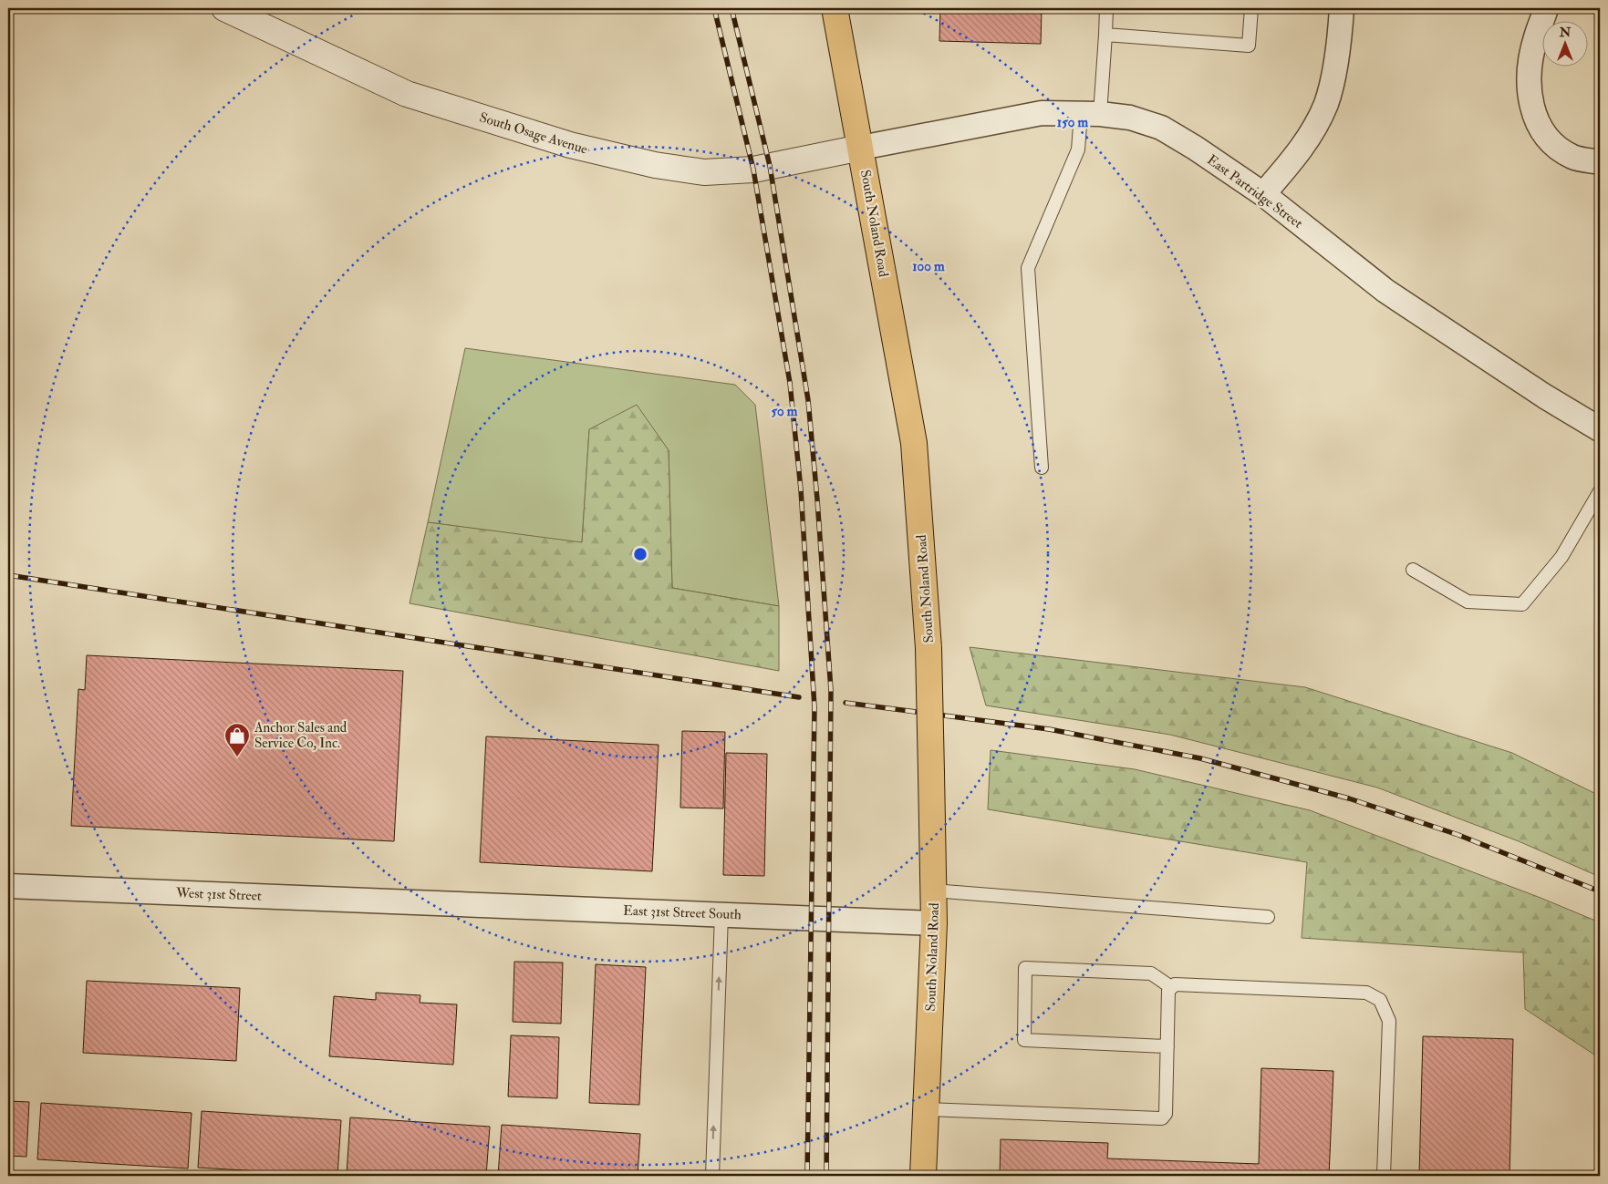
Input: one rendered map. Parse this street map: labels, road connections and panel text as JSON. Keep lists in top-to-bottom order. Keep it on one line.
{"streets":{"main road":["South Noland Road"],"street":["South Osage Avenue","East Partridge Street","West 31st Street","East 31st Street South"]},"crossings":[["South Osage Avenue","East Partridge Street"],["South Osage Avenue","South Noland Road"],["East Partridge Street","South Noland Road"],["South Noland Road","East 31st Street South"],["West 31st Street","East 31st Street South"]],"places":{"shop":["Anchor Sales and Service Co, Inc."]},"north":"top","rings":["150 m","100 m","50 m"]}
